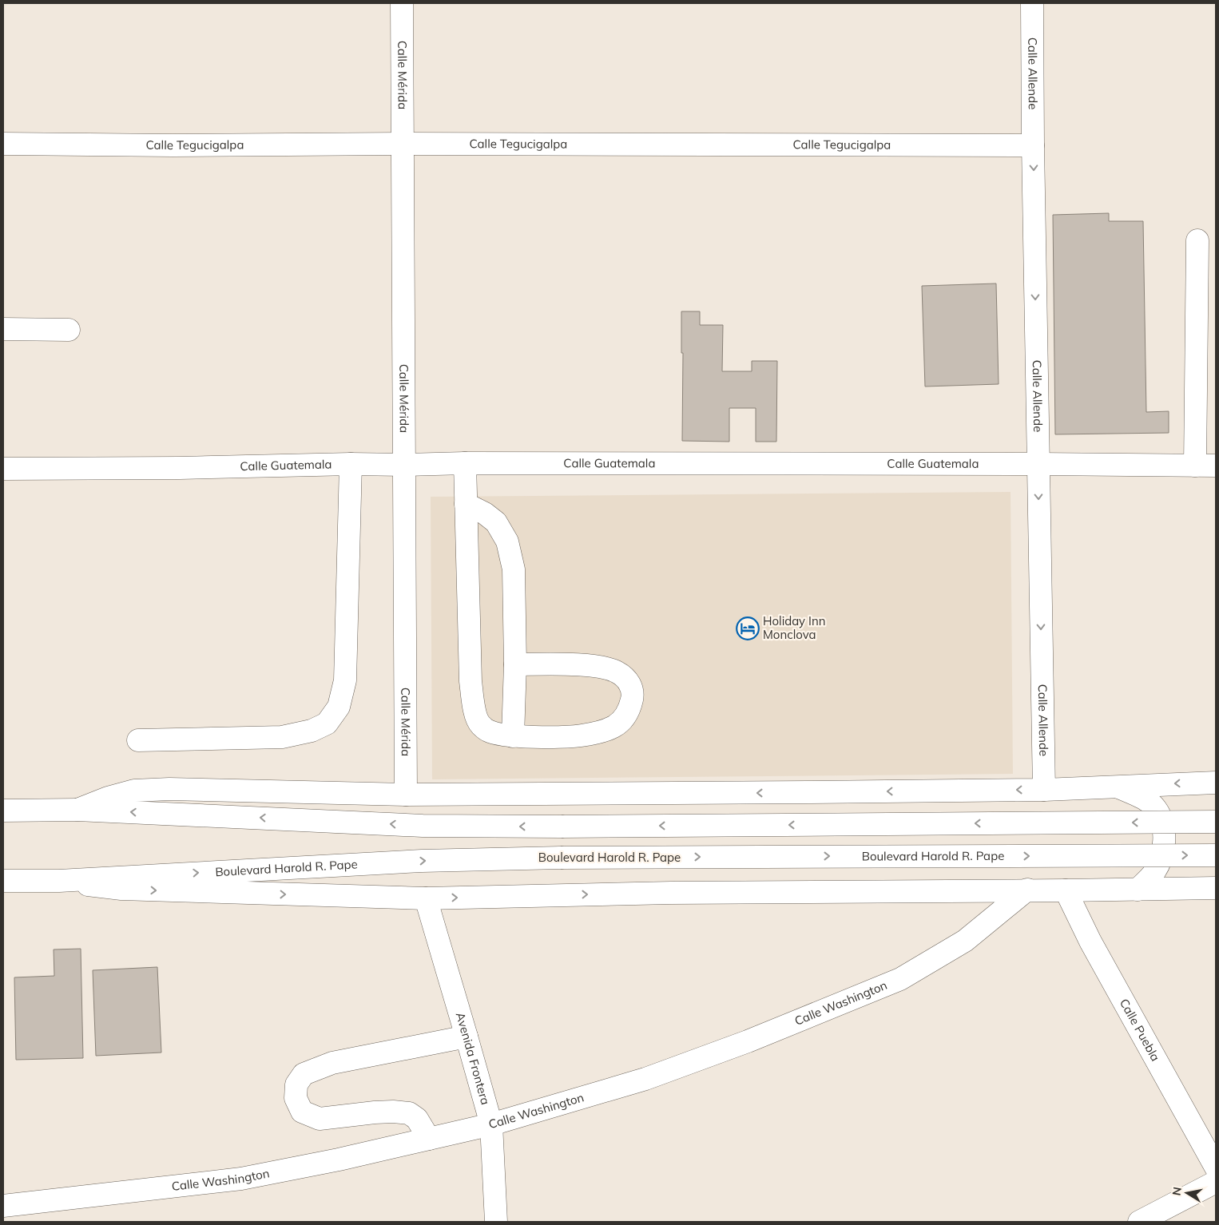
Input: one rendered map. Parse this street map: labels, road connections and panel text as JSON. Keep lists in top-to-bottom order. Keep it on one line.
{"streets":{"main road":["Calle Allende","Calle Mérida","Calle Tegucigalpa","Calle Guatemala","Boulevard Harold R. Pape","Calle Washington","Calle Puebla","Avenida Frontera"]},"crossings":[["Calle Allende","Calle Tegucigalpa"],["Calle Allende","Calle Guatemala"],["Calle Mérida","Calle Tegucigalpa"],["Calle Mérida","Calle Guatemala"],["Calle Washington","Avenida Frontera"]],"places":{"hotel":["Holiday Inn Monclova"]},"north":"left"}
